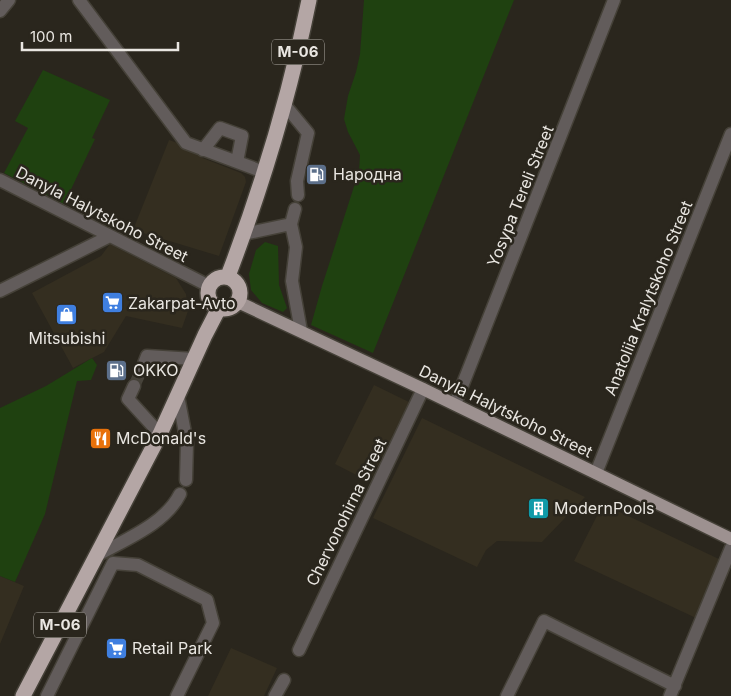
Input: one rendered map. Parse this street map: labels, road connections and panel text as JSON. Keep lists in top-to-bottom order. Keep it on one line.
{"streets":{"highway":["М-06"],"main road":["Danyla Halytskoho Street"],"street":["Yosypa Tereli Street","Anatoliia Kralytskoho Street","Chervonohirna Street"]},"crossings":[["М-06","Danyla Halytskoho Street"],["Yosypa Tereli Street","Danyla Halytskoho Street"],["Danyla Halytskoho Street","Anatoliia Kralytskoho Street"],["Danyla Halytskoho Street","Chervonohirna Street"]],"places":{"fuel station":["Народна","OKKO"],"supermarket":["Zakarpat-Avto","Retail Park"],"shop":["Mitsubishi"],"restaurant":["McDonald's"],"building":["ModernPools"]},"scale_bar":"100 m"}
